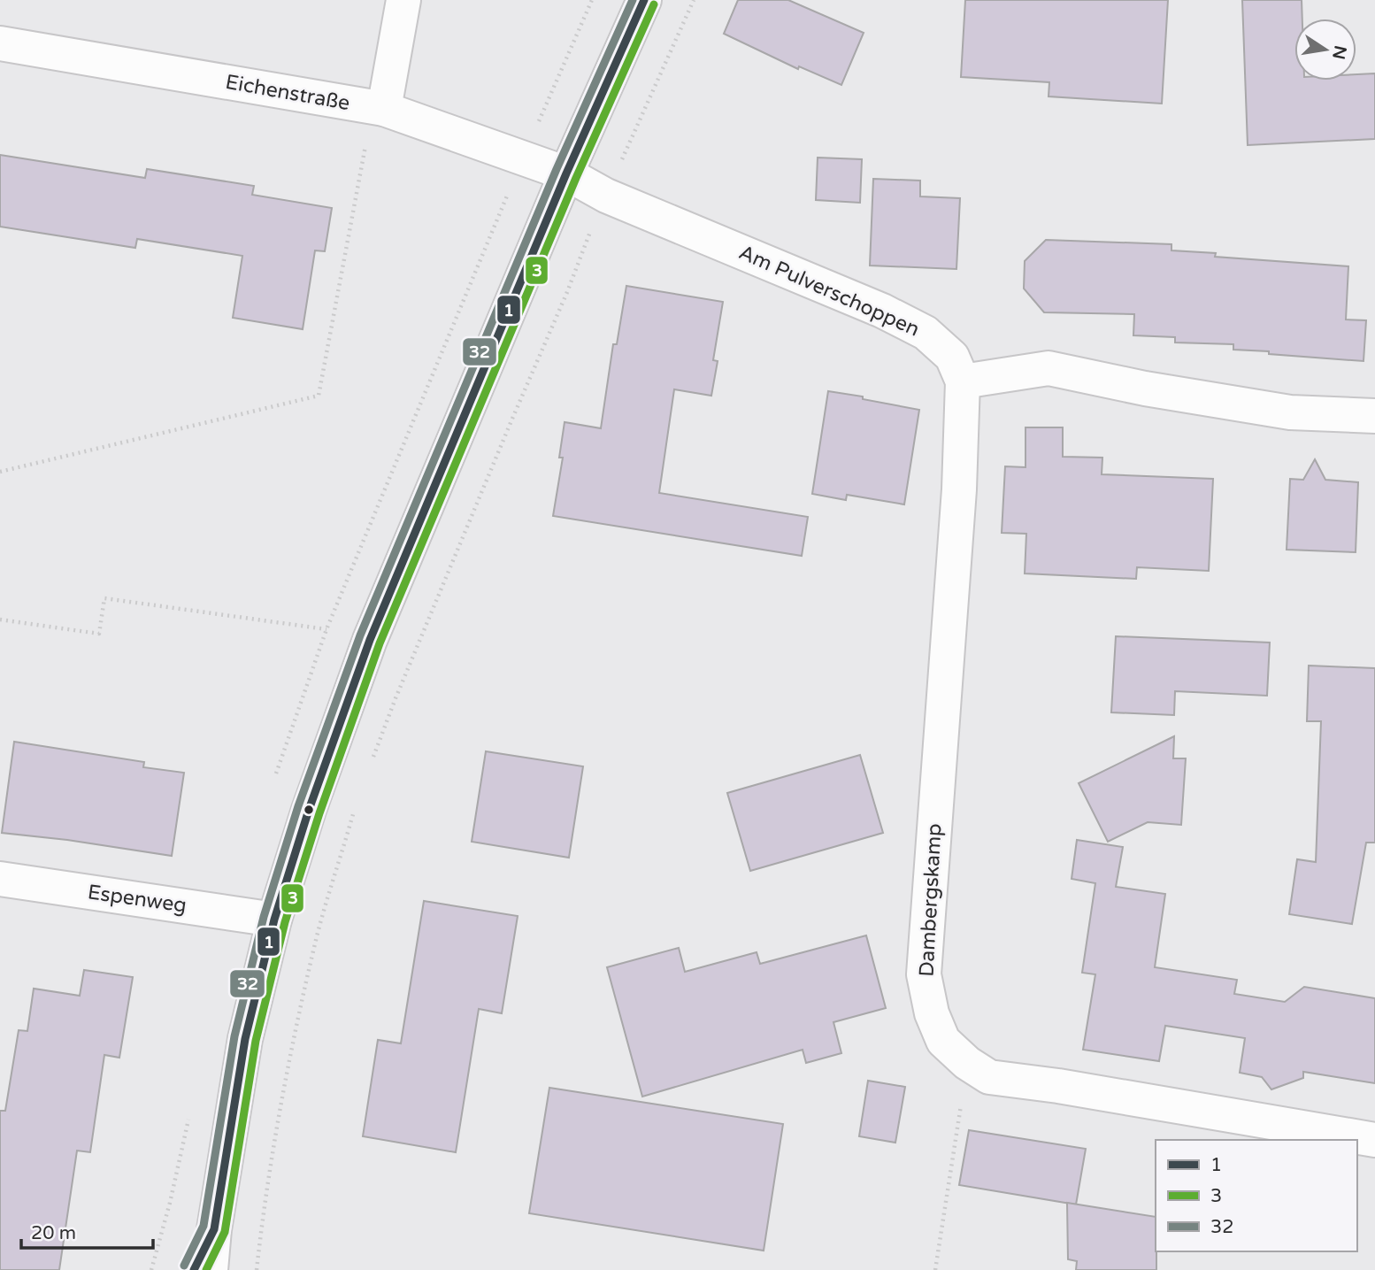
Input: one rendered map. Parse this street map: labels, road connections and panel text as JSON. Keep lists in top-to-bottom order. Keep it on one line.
{"streets":{"street":["Eichenstraße","Am Pulverschoppen","Espenweg","Dambergskamp"]},"crossings":[["Eichenstraße","Am Pulverschoppen"],["Am Pulverschoppen","Dambergskamp"]],"lines":["transit line 1","transit line 32","transit line 3"],"legend":["1","3","32"],"scale_bar":"20 m","north":"right"}
